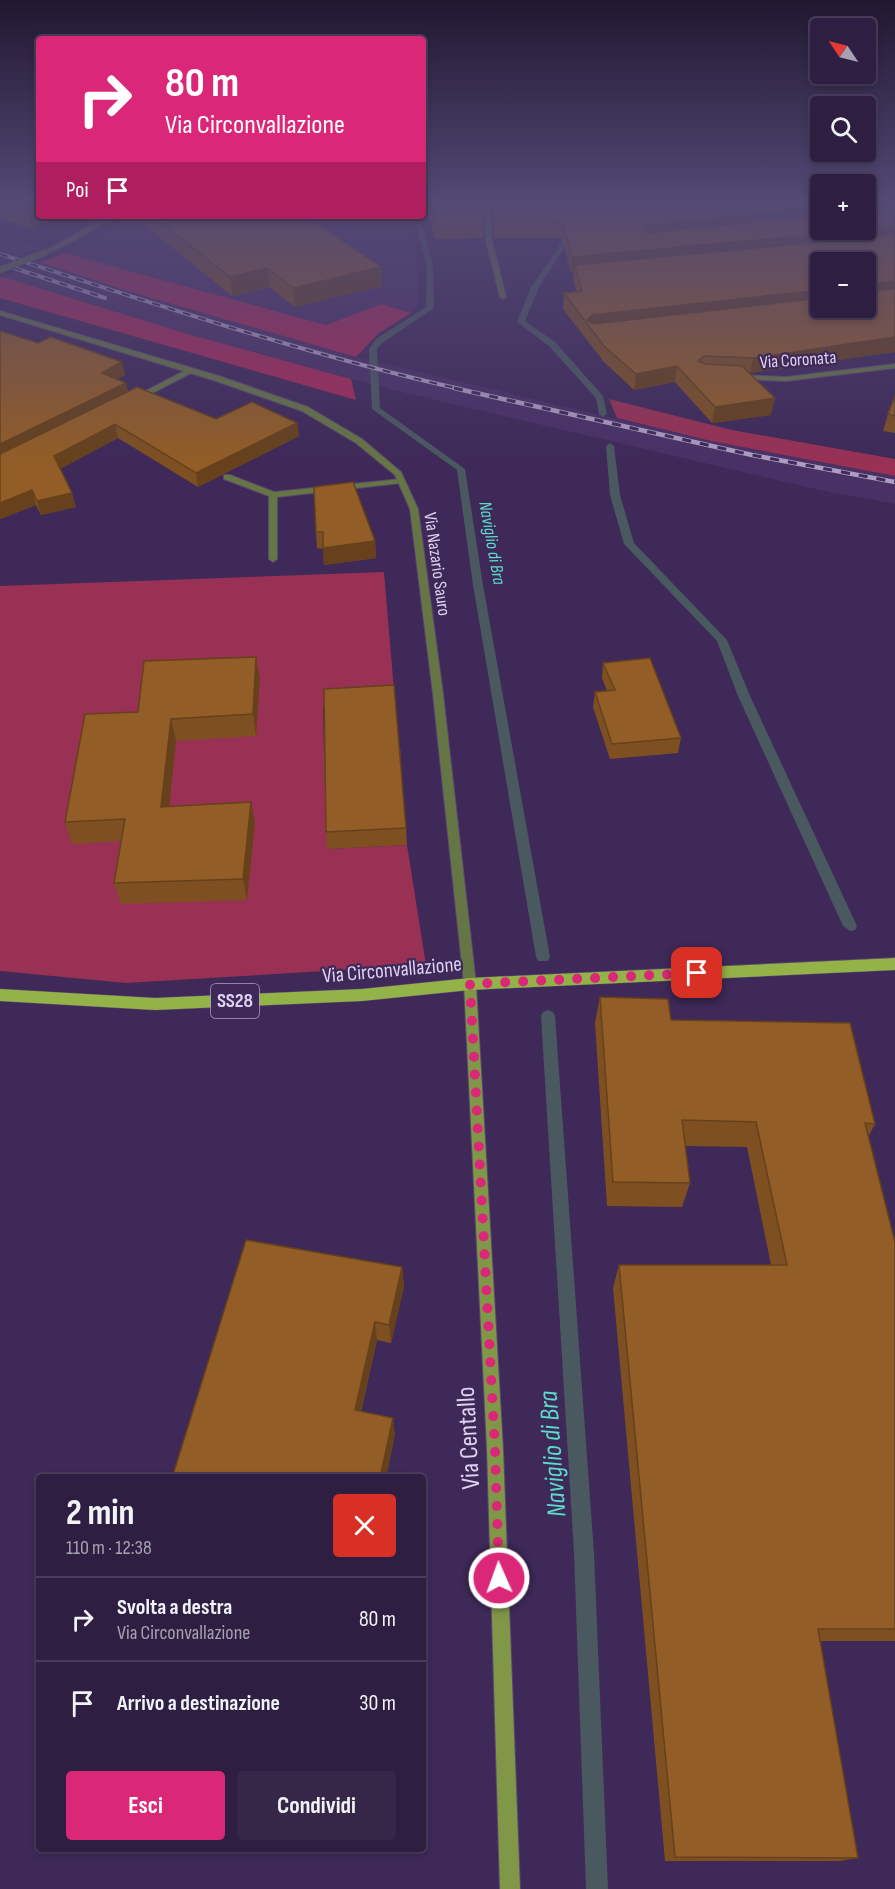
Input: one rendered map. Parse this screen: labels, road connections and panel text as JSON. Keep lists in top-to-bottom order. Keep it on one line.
{"streets":{"main road":["Via Circonvallazione","SS28","Via Centallo"],"street":["Via Coronata","Via Nazario Sauro"]},"crossings":[["Via Nazario Sauro","Via Circonvallazione"],["Via Nazario Sauro","Via Centallo"],["Via Circonvallazione","Via Centallo"]],"water":["Naviglio di Bra"],"north":"top left","page":{"map_buttons":["+","−"],"turn":["80 m","Via Circonvallazione"],"then":"Poi","heading":["2 min","110 m · 12:38"],"list":[{"name":"Svolta a destra","note":"Via Circonvallazione","value":"80 m"},{"name":"Arrivo a destinazione","value":"30 m"}],"buttons":["Esci","Condividi"]}}
